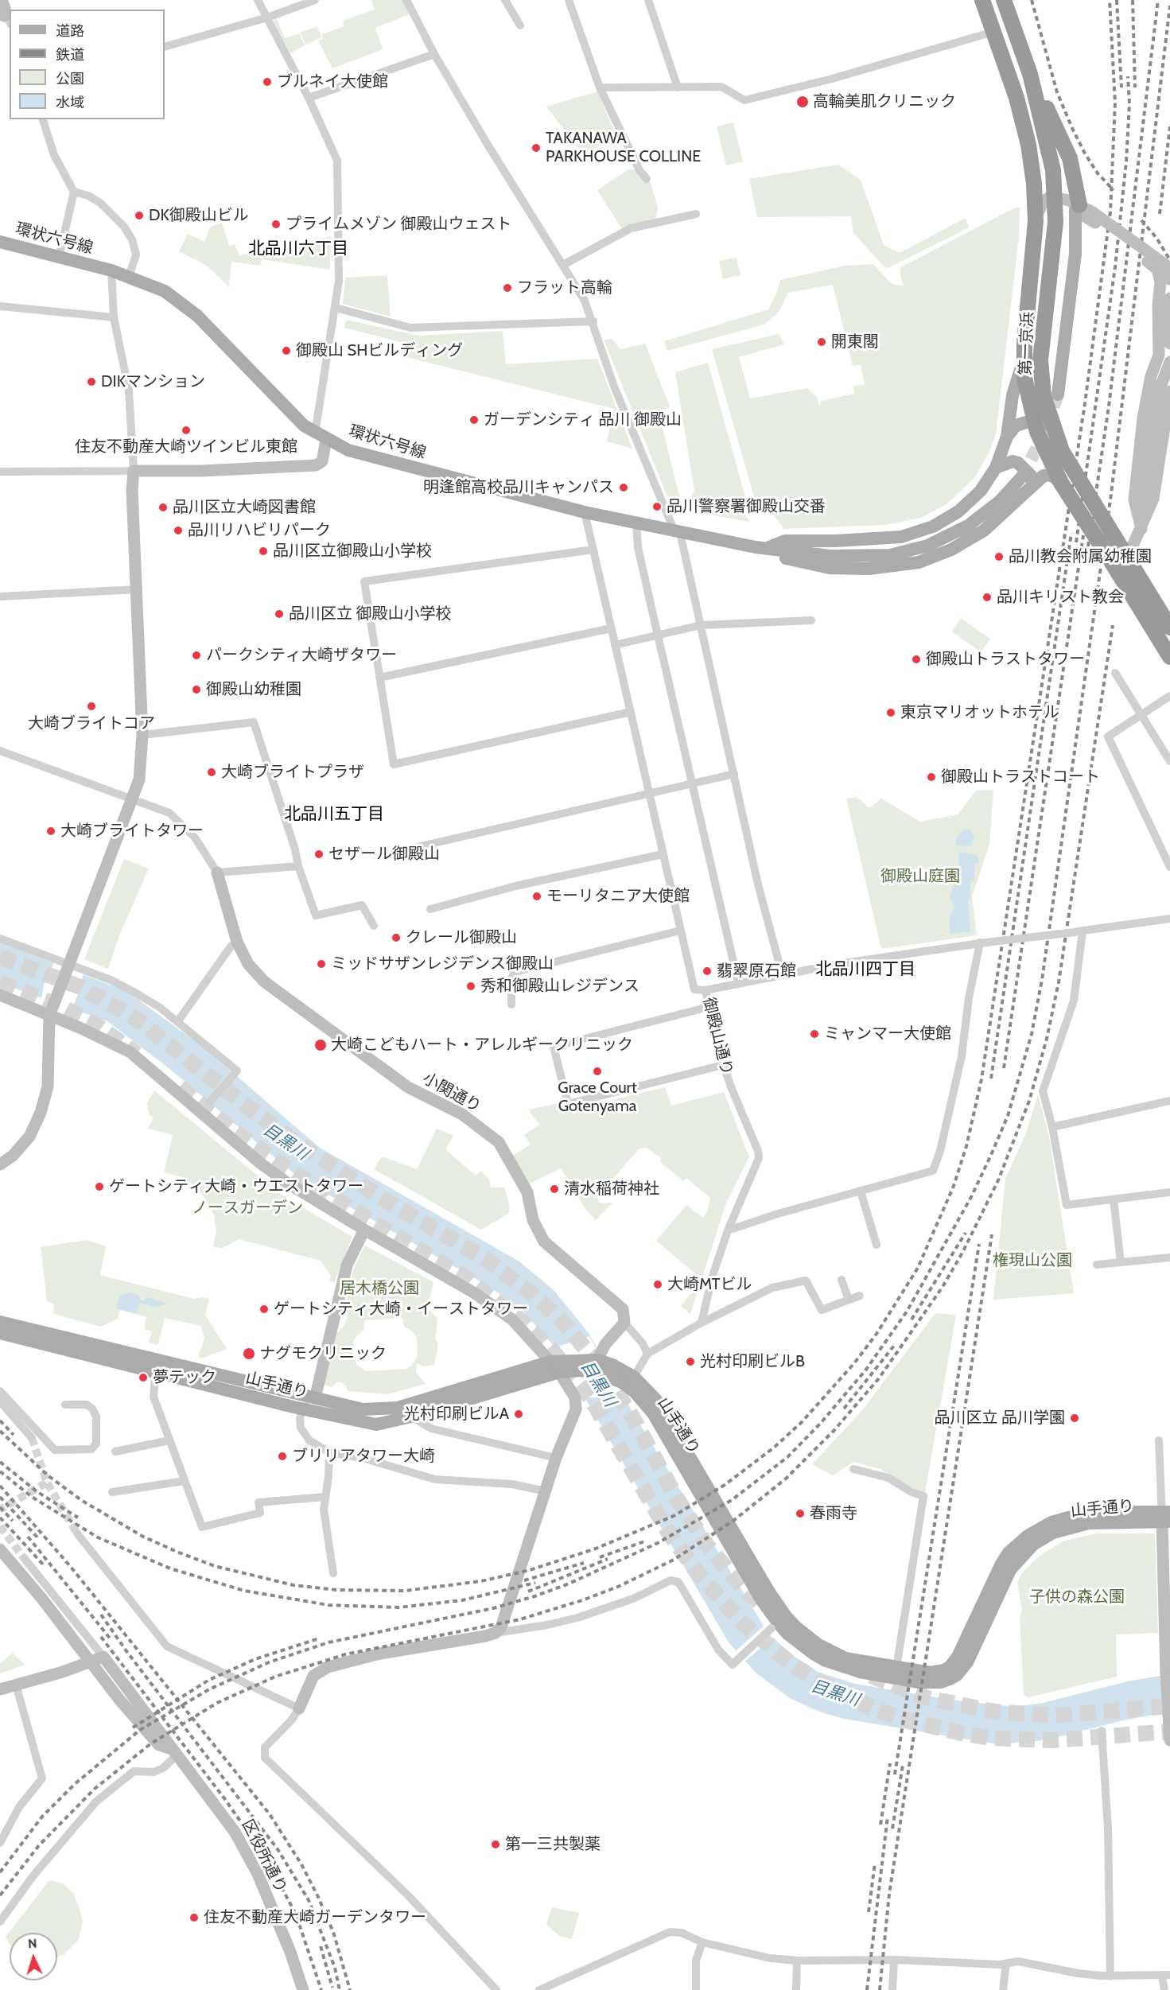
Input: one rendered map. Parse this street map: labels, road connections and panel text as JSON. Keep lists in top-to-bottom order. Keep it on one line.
{"streets":{"highway":["第一京浜"],"main road":["環状六号線","山手通り"],"street":["御殿山通り","小関通り","区役所通り"]},"districts":["北品川六丁目","北品川五丁目","北品川四丁目"],"water":["目黒川"],"parks":["御殿山庭園","ノースガーデン","権現山公園","居木橋公園","子供の森公園"],"places":["ブルネイ大使館","高輪美肌クリニック","TAKANAWA PARKHOUSE COLLINE","DK御殿山ビル","プライムメゾン 御殿山ウェスト","フラット高輪","開東閣","御殿山 SHビルディング","DIKマンション","ガーデンシティ 品川 御殿山","住友不動産大崎ツインビル東館","明逢館高校品川キャンパス","品川警察署御殿山交番","品川区立大崎図書館","品川リハビリパーク","品川区立御殿山小学校","品川教会附属幼稚園","品川キリスト教会","品川区立 御殿山小学校","パークシティ大崎ザタワー","御殿山トラストタワー","御殿山幼稚園","大崎ブライトコア","東京マリオットホテル","大崎ブライトプラザ","御殿山トラストコート","大崎ブライトタワー","セザール御殿山","モーリタニア大使館","クレール御殿山","ミッドサザンレジデンス御殿山","翡翠原石館","秀和御殿山レジデンス","ミャンマー大使館","大崎こどもハート・アレルギークリニック","Grace Court Gotenyama","ゲートシティ大崎・ウエストタワー","清水稲荷神社","大崎MTビル","ゲートシティ大崎・イーストタワー","ナグモクリニック","光村印刷ビルB","夢テック","光村印刷ビルA","品川区立 品川学園","ブリリアタワー大崎","春雨寺","第一三共製薬","住友不動産大崎ガーデンタワー"],"legend":["道路","鉄道","公園","水域"],"north":"top"}
